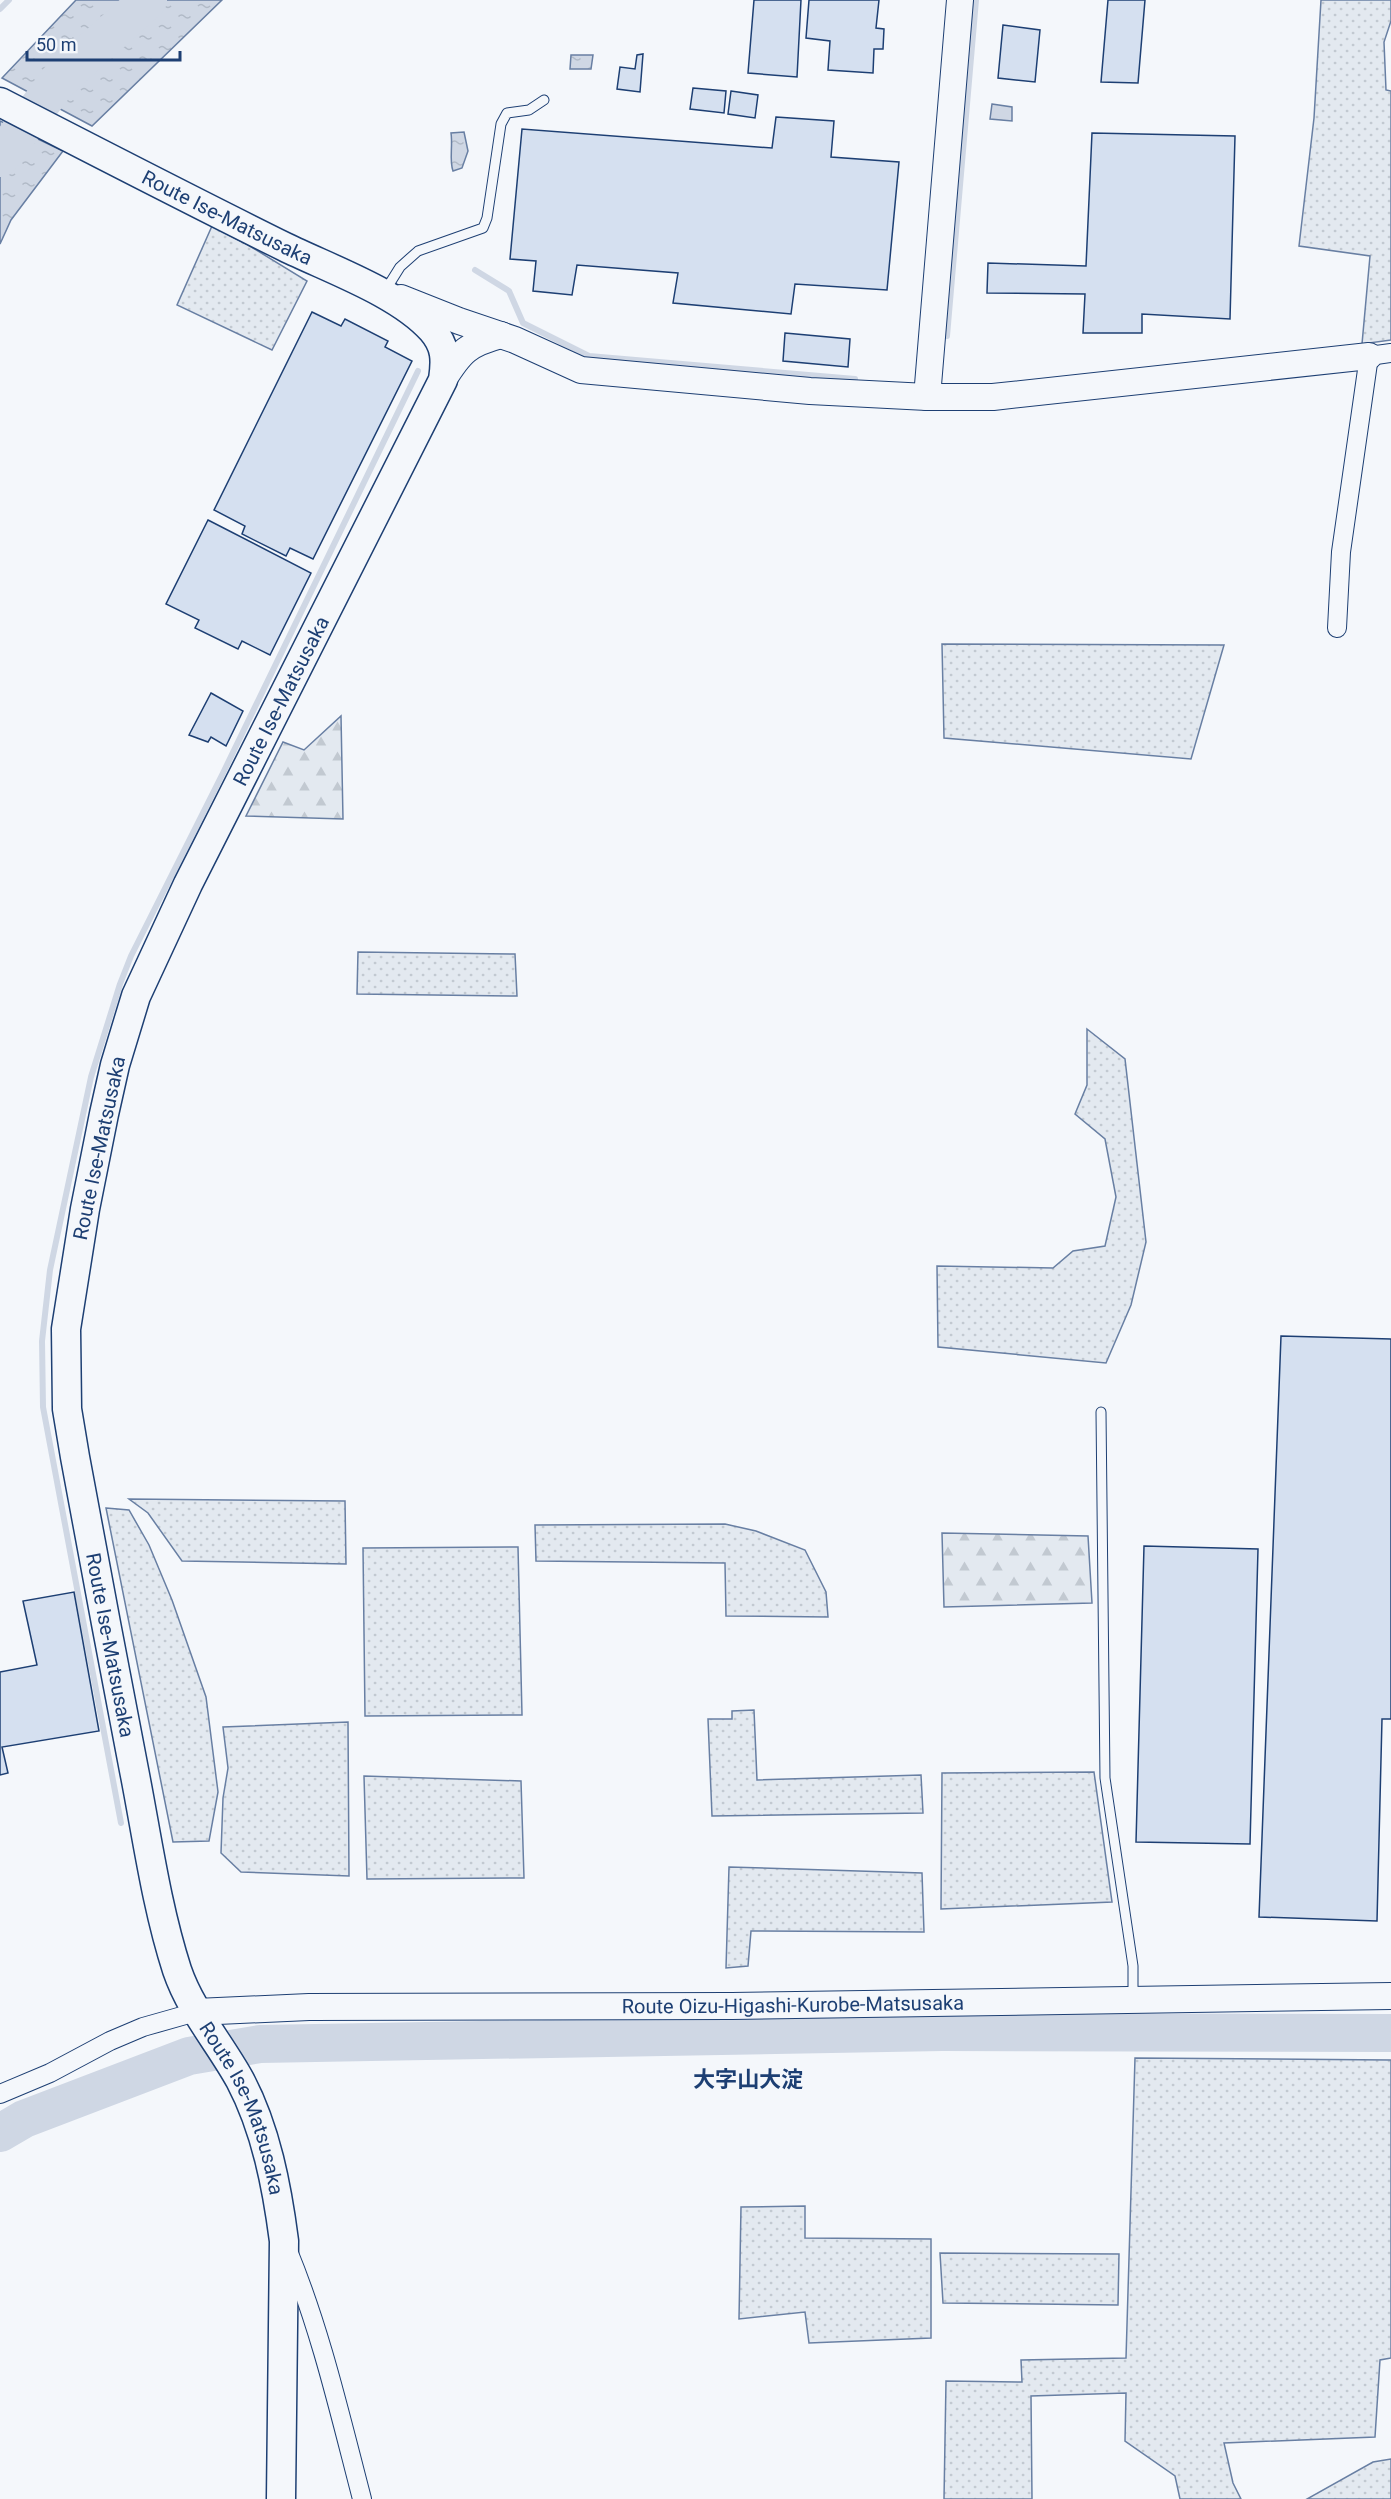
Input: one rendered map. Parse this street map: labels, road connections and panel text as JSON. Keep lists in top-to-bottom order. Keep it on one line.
{"streets":{"main road":["Route Ise-Matsusaka"],"street":["Route Oizu-Higashi-Kurobe-Matsusaka"]},"crossings":[["Route Ise-Matsusaka","Route Oizu-Higashi-Kurobe-Matsusaka"]],"districts":["大字山大淀"],"scale_bar":"50 m"}
